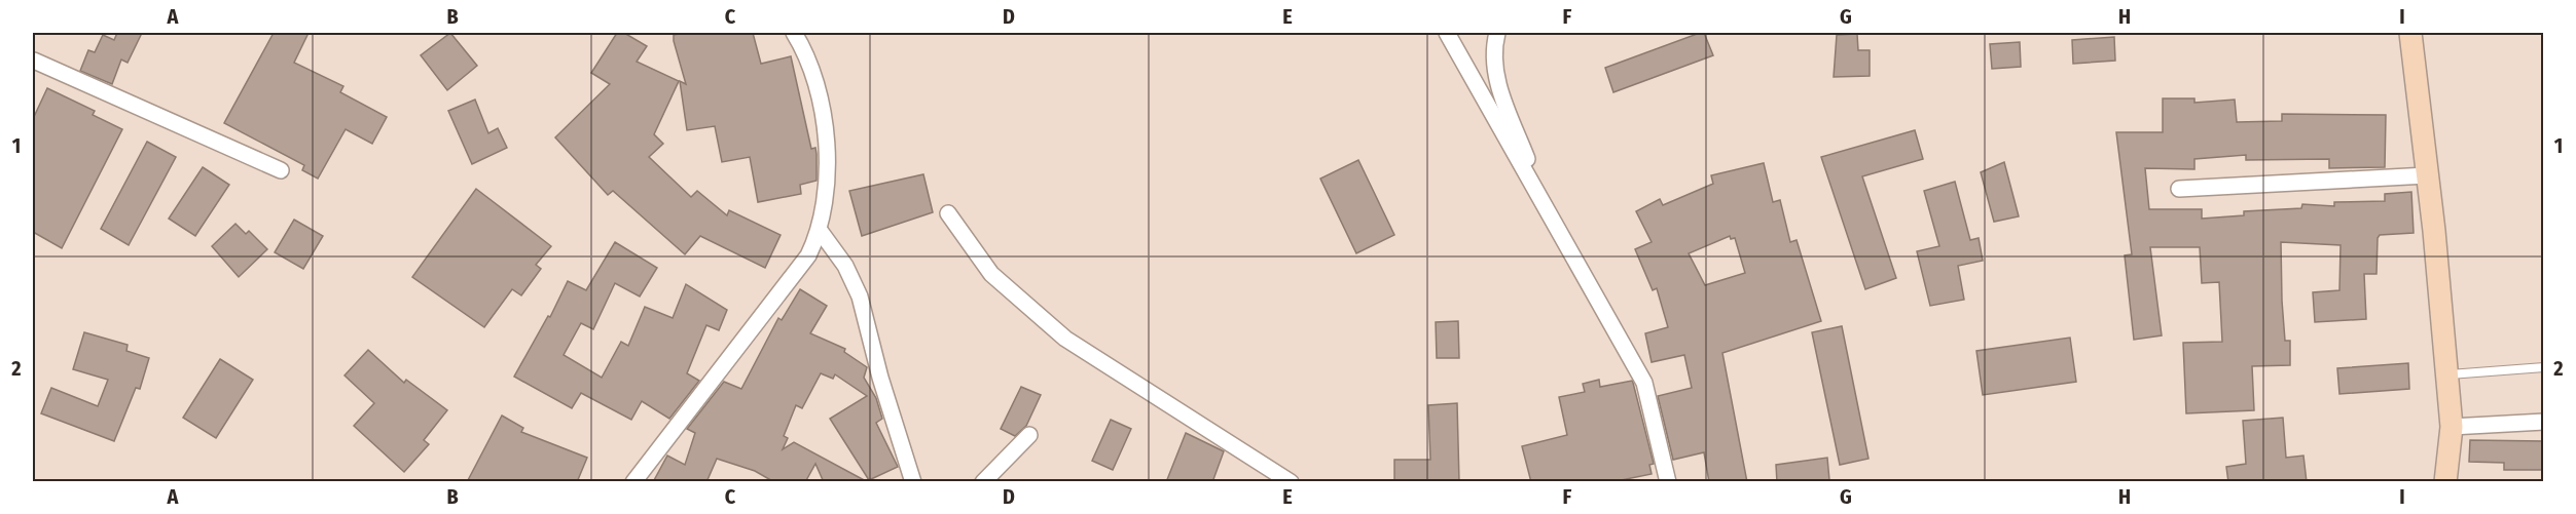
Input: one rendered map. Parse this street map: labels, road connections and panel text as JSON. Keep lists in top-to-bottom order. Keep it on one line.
{"grid":{"columns":["A","B","C","D","E","F","G","H","I"],"rows":["1","2"]}}
